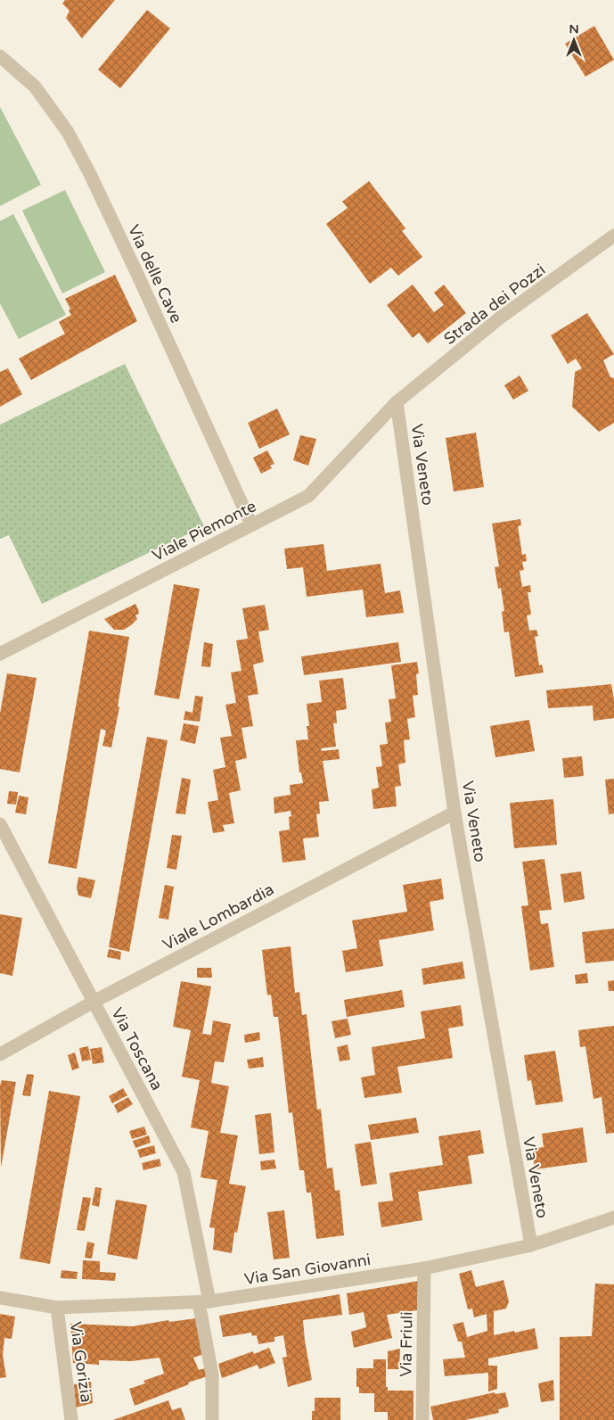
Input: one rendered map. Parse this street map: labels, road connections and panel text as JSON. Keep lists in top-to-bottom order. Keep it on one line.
{"streets":{"street":["Via delle Cave","Strada dei Pozzi","Via Veneto","Viale Piemonte","Viale Lombardia","Via Toscana","Via San Giovanni","Via Friuli","Via Gorizia"]},"crossings":[["Via delle Cave","Viale Piemonte"],["Strada dei Pozzi","Via Veneto"],["Strada dei Pozzi","Viale Piemonte"],["Via Veneto","Viale Piemonte"],["Via Veneto","Viale Lombardia"],["Via Veneto","Via San Giovanni"],["Viale Lombardia","Via Toscana"],["Via Toscana","Via San Giovanni"],["Via San Giovanni","Via Friuli"],["Via San Giovanni","Via Gorizia"]],"north":"top"}
